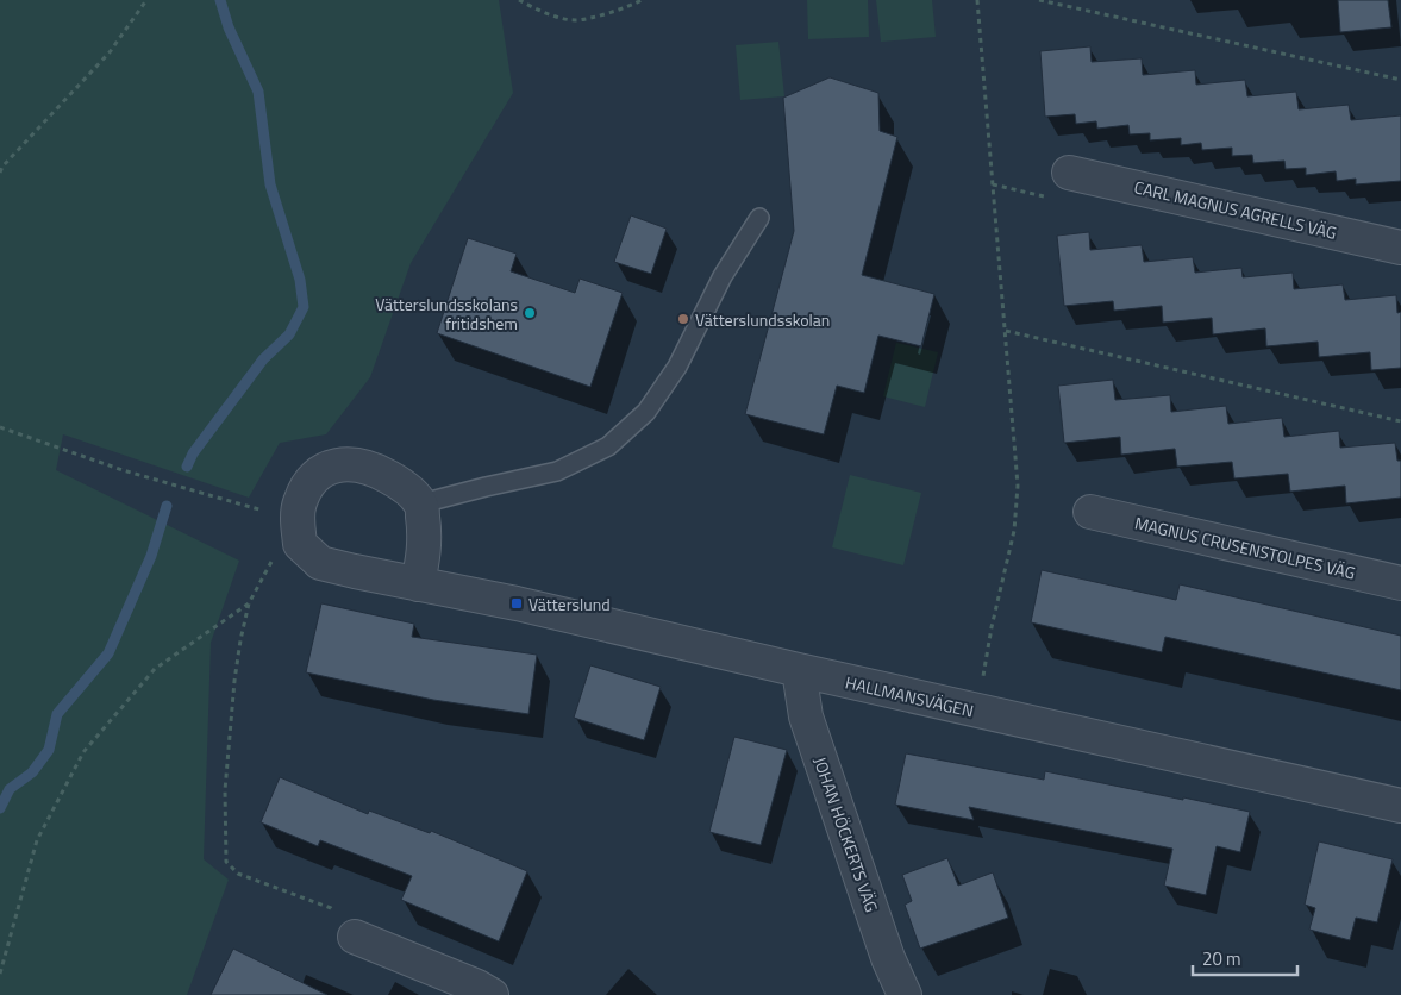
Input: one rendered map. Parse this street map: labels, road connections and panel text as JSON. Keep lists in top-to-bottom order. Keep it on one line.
{"streets":{"street":["CARL MAGNUS AGRELLS VÄG","MAGNUS CRUSENSTOLPES VÄG","HALLMANSVÄGEN","JOHAN HÖCKERTS VÄG"]},"crossings":[["HALLMANSVÄGEN","JOHAN HÖCKERTS VÄG"]],"places":{"other":["Vätterslundsskolans fritidshem","Vätterslundsskolan"],"transit":["Vätterslund"]},"scale_bar":"20 m"}
